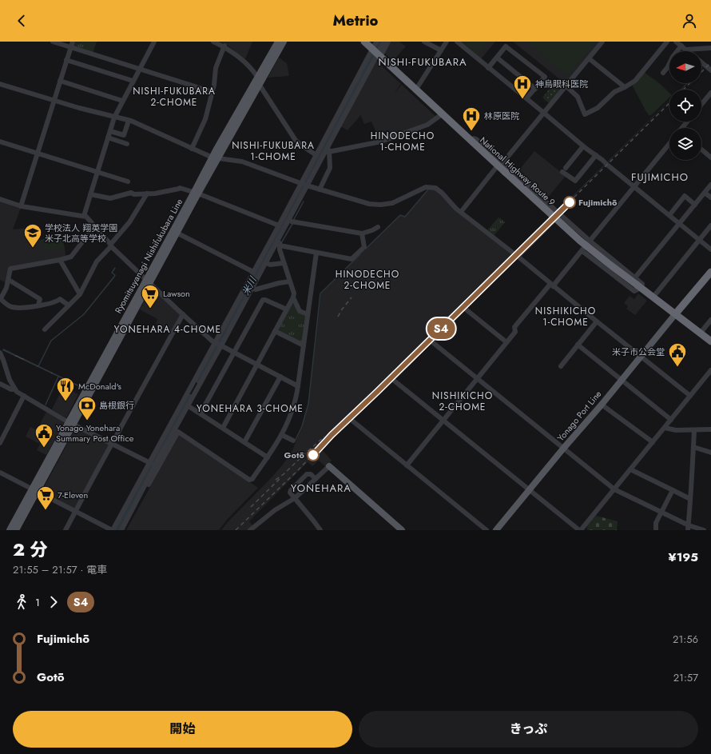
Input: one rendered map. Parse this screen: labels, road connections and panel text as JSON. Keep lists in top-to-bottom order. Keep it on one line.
{"streets":{"highway":["National Highway Route 9"],"main road":["Ryomitsuyanagi Nishifukubara Line","Yonago Port Line"]},"crossings":[["National Highway Route 9","Yonago Port Line"]],"districts":["NISHI-FUKUBARA","NISHI-FUKUBARA 2-CHOME","HINODECHO 1-CHOME","NISHI-FUKUBARA 1-CHOME","FUJIMICHO","HINODECHO 2-CHOME","NISHIKICHO 1-CHOME","YONEHARA 4-CHOME","NISHIKICHO 2-CHOME","YONEHARA 3-CHOME","YONEHARA"],"water":["米川"],"places":{"hospital":["神鳥眼科医院","林原医院"],"other":["Fujimichō","Gotō"],"school or university":["学校法人 翔英学園 米子北高等学校"],"supermarket":["Lawson","7-Eleven"],"public building":["米子市公会堂","Yonago Yonehara Summary Post Office"],"restaurant":["McDonald's"],"bank":["島根銀行"]},"north":"left","page":{"header":"Metrio","on_map":"S4","heading":["2 分","21:55 – 21:57 · 電車","¥195"],"legs":["1","S4"],"list":[{"name":"Fujimichō","value":"21:56"},{"name":"Gotō","value":"21:57"}],"buttons":["開始","きっぷ"]}}
